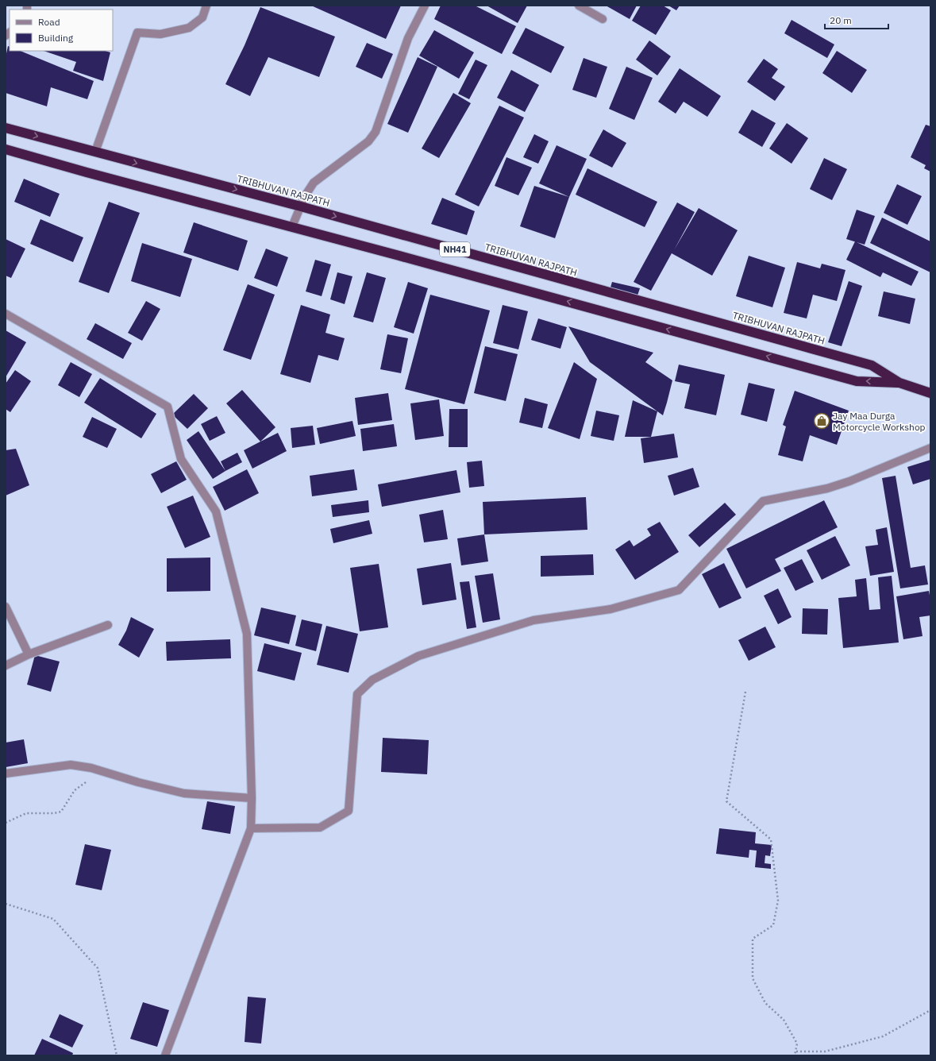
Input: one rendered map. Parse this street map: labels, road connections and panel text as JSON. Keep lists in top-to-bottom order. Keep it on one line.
{"streets":{"highway":["TRIBHUVAN RAJPATH","NH41"]},"places":{"shop":["Jay Maa Durga Motorcycle Workshop"]},"legend":["Road","Building"],"scale_bar":"20 m"}
